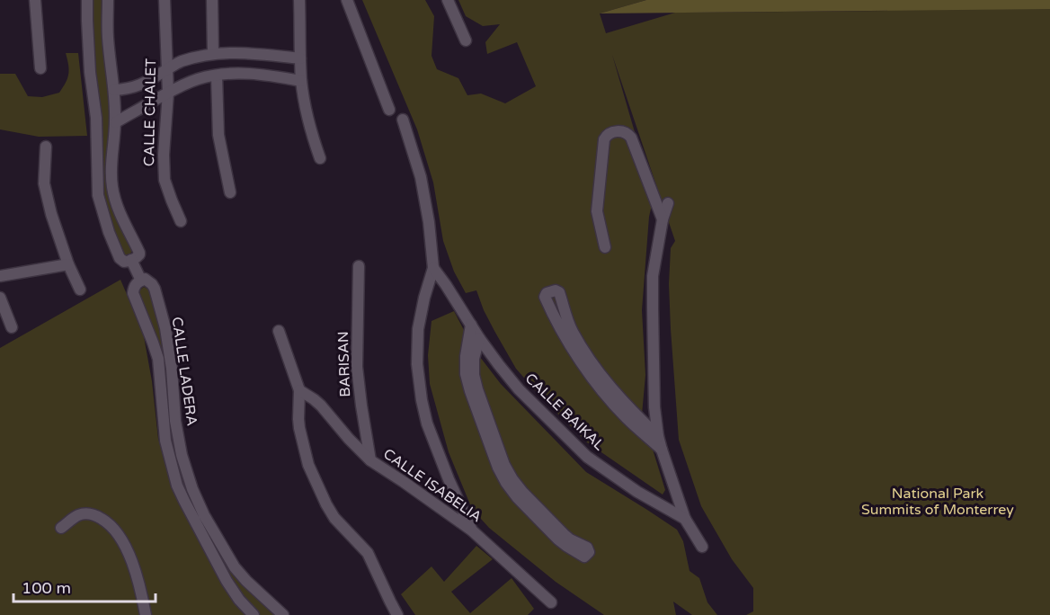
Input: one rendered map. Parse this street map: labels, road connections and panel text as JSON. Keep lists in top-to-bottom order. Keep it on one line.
{"streets":{"street":["CALLE CHALET","BARISAN","CALLE LADERA","CALLE BAIKAL","CALLE ISABELIA"]},"crossings":[["BARISAN","CALLE ISABELIA"]],"parks":["National Park Summits of Monterrey"],"scale_bar":"100 m"}
